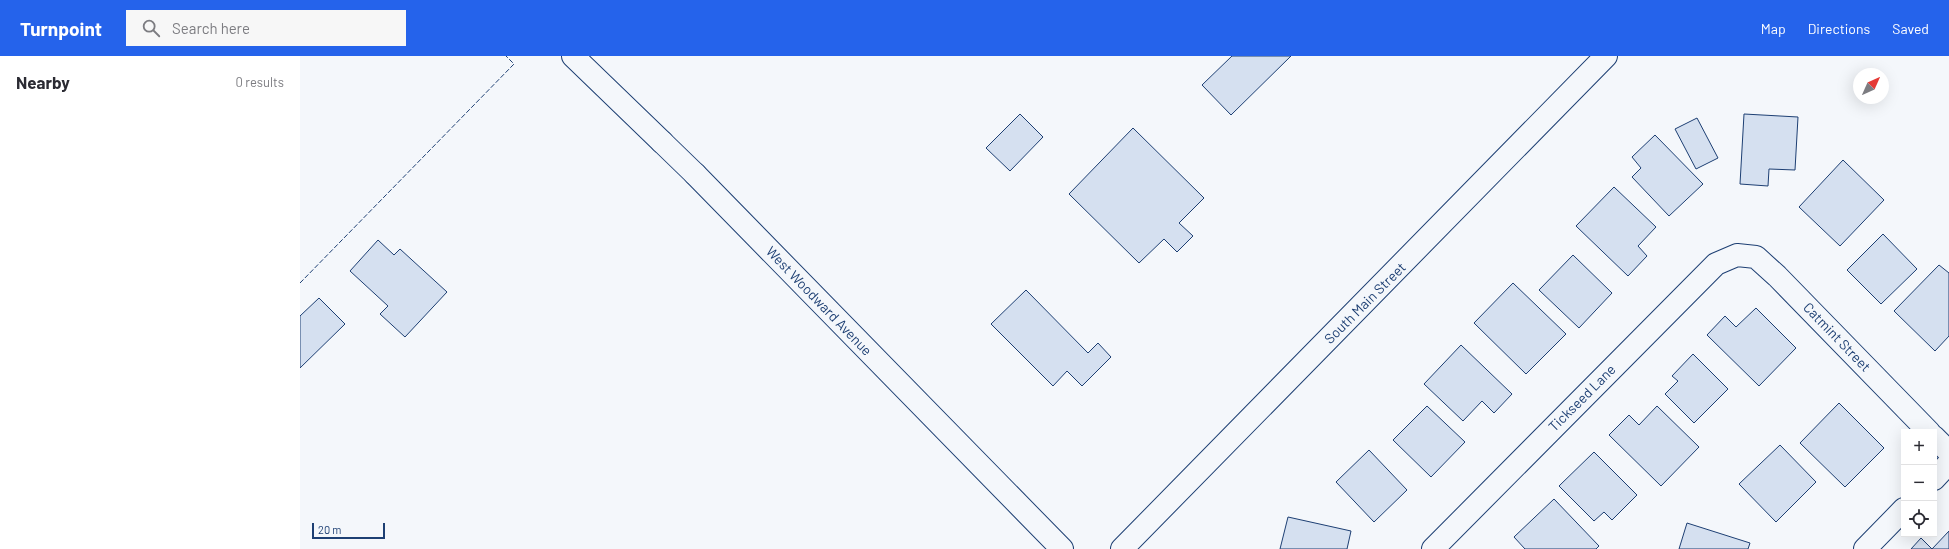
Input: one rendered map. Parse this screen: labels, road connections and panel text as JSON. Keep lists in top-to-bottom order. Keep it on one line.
{"streets":{"street":["West Woodward Avenue","South Main Street","Catmint Street","Tickseed Lane"]},"crossings":[["Catmint Street","Tickseed Lane"]],"scale_bar":"20 m","north":"top right","page":{"header":"Turnpoint","search":"Search here","nav":["Map","Directions","Saved"],"heading":["Nearby","0 results"],"map_buttons":["+","−"],"scale":"20 m"}}
